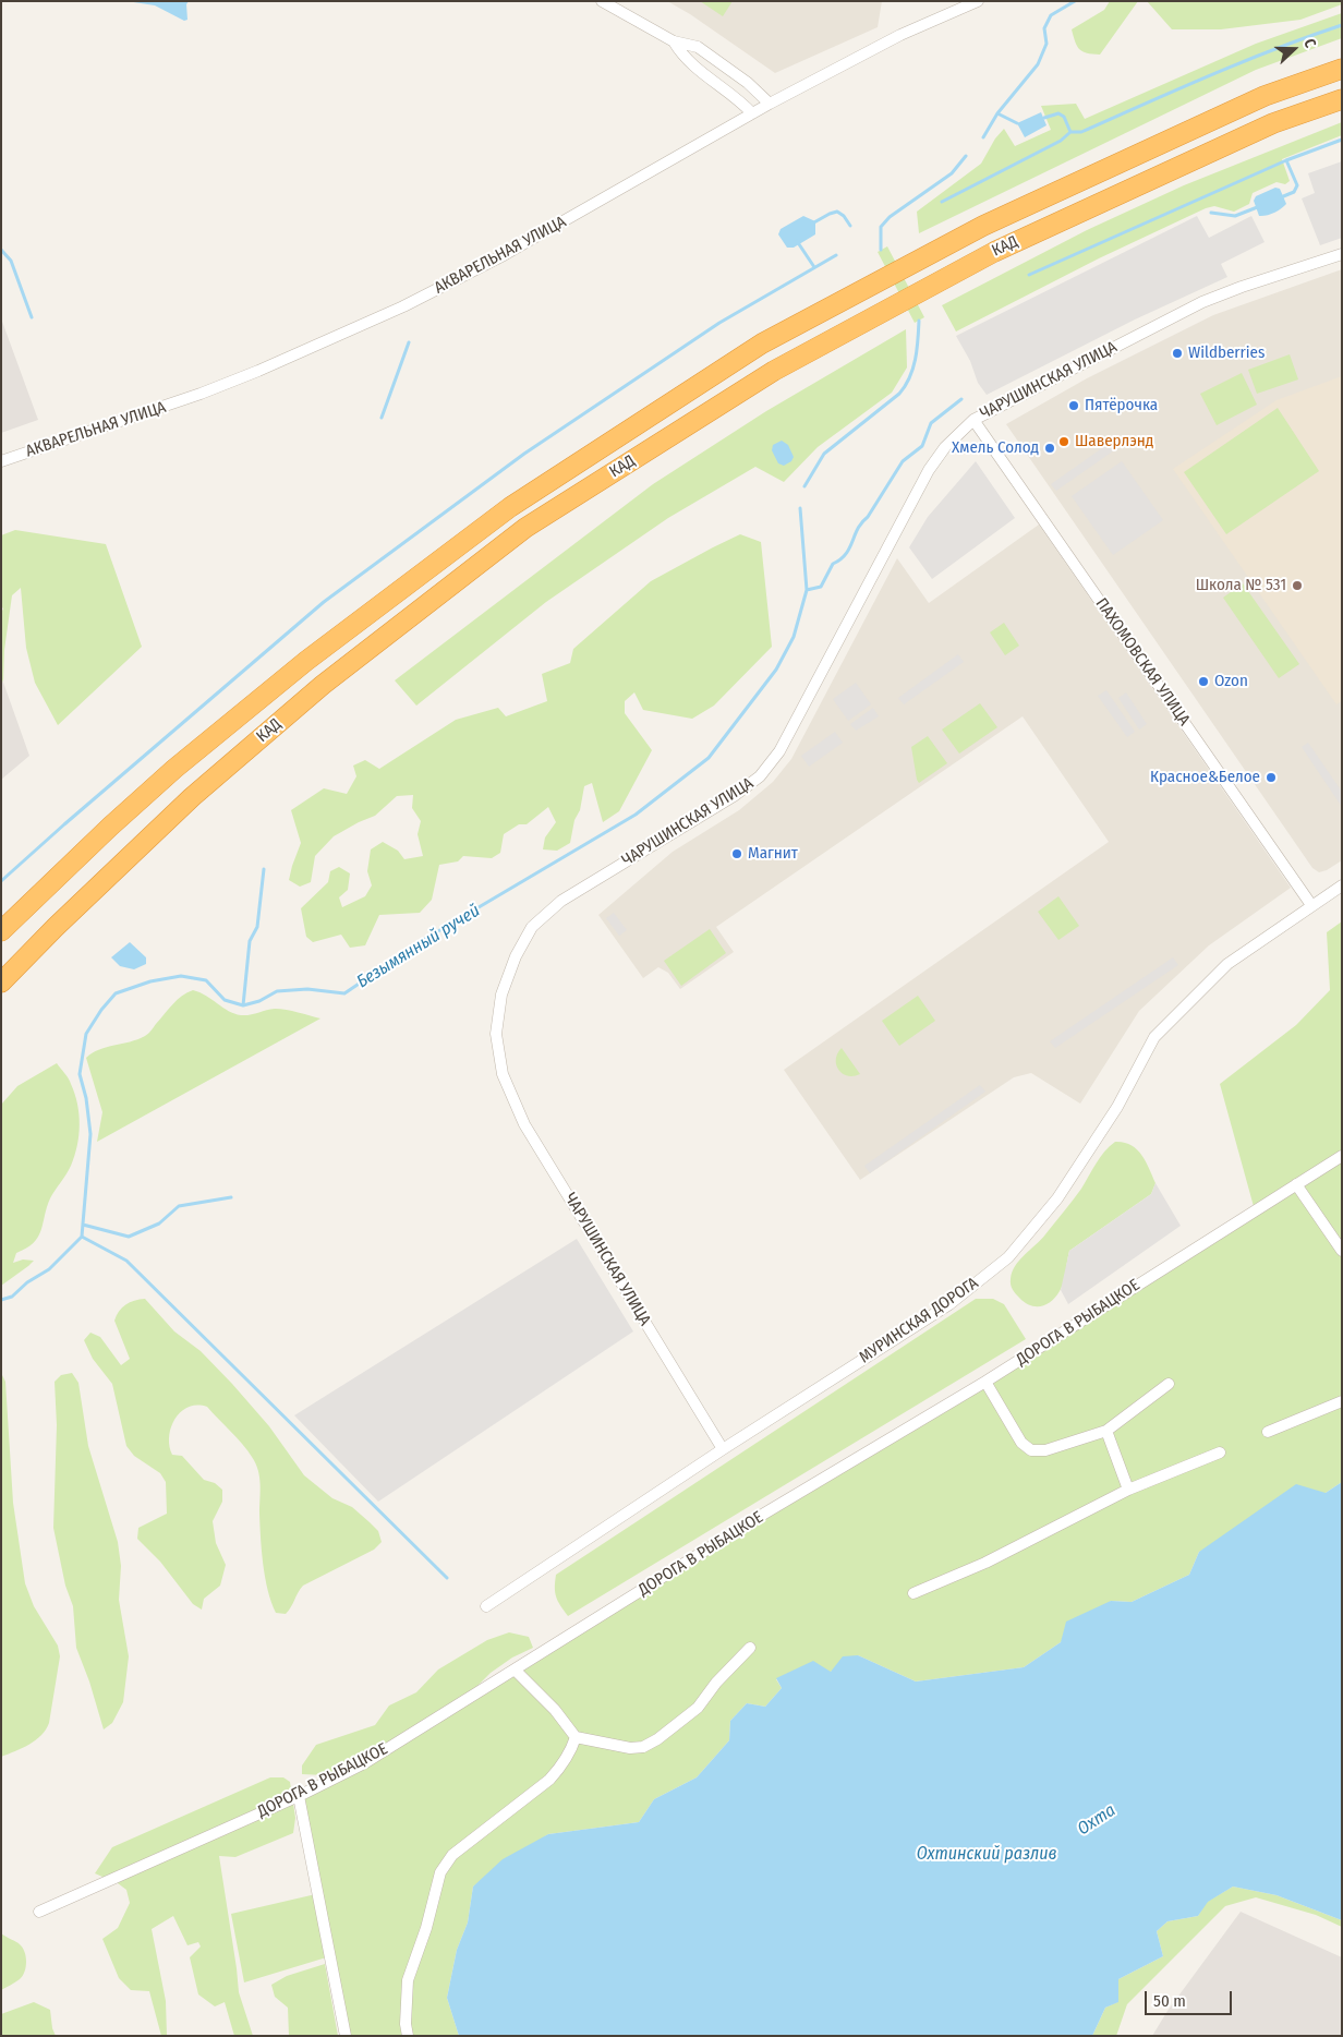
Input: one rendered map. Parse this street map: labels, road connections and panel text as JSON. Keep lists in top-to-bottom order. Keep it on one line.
{"streets":{"highway":["КАД"],"street":["АКВАРЕЛЬНАЯ УЛИЦА","ЧАРУШИНСКАЯ УЛИЦА","ПАХОМОВСКАЯ УЛИЦА","МУРИНСКАЯ ДОРОГА","ДОРОГА В РЫБАЦКОЕ"]},"crossings":[["ЧАРУШИНСКАЯ УЛИЦА","ПАХОМОВСКАЯ УЛИЦА"],["ЧАРУШИНСКАЯ УЛИЦА","МУРИНСКАЯ ДОРОГА"],["ПАХОМОВСКАЯ УЛИЦА","МУРИНСКАЯ ДОРОГА"]],"water":["Безымянный ручей","Охта","Охтинский разлив"],"places":["Wildberries","Пятёрочка","Шаверлэнд","Хмель Солод","Школа № 531","Ozon","Красное&Белое","Магнит"],"scale_bar":"50 m","north":"right"}
